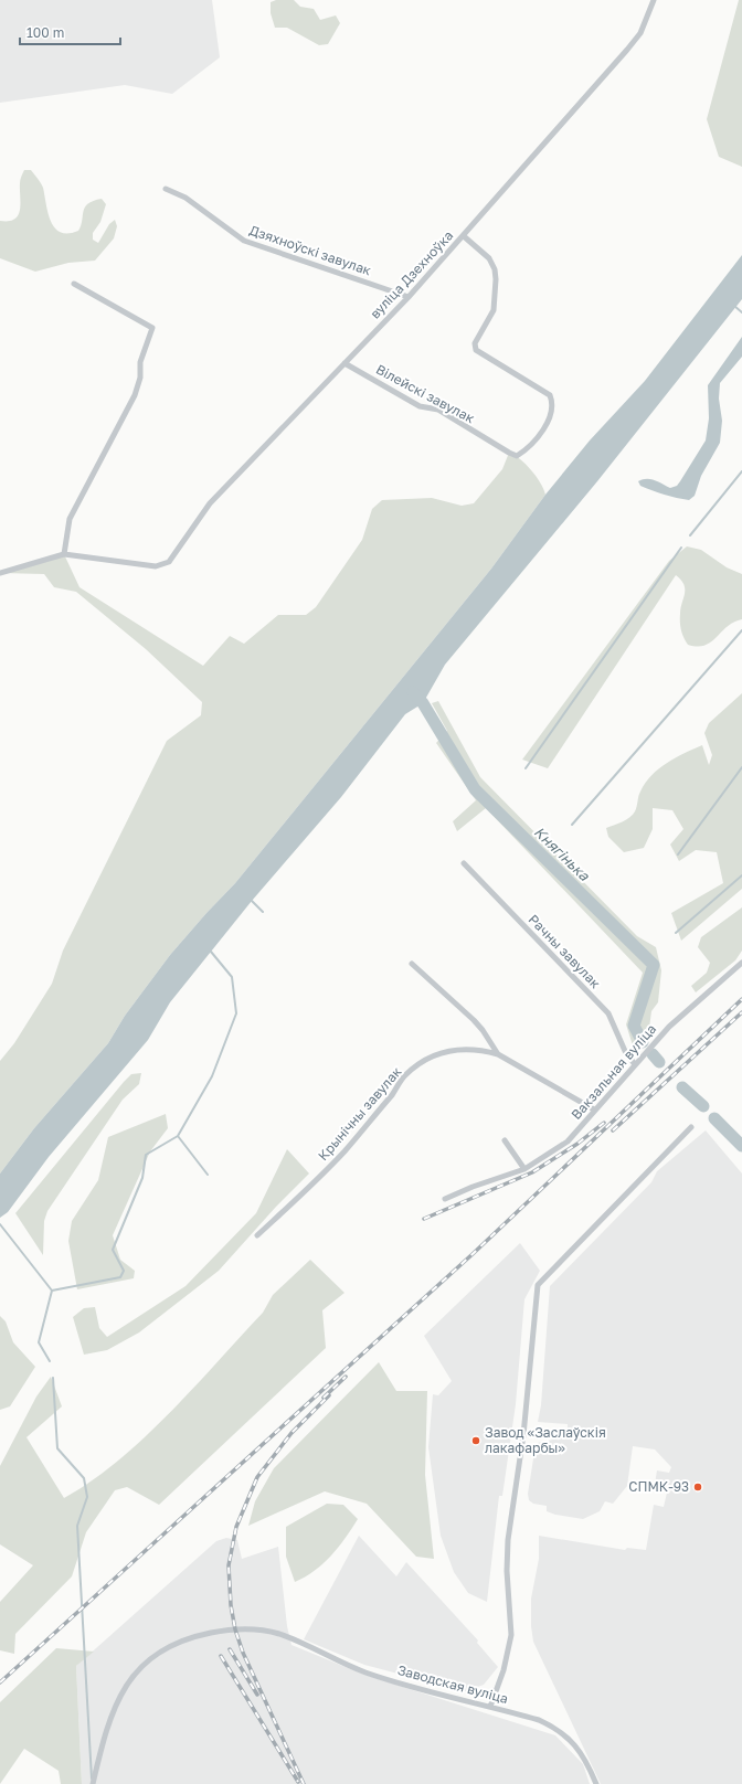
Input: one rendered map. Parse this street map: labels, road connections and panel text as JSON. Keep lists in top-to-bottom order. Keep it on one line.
{"streets":{"street":["Дзяхноўскі завулак","вуліца Дзехноўка","Вілейскі завулак","Рачны завулак","Вакзальная вуліца","Крынічны завулак","Заводская вуліца"]},"crossings":[["Дзяхноўскі завулак","вуліца Дзехноўка"],["вуліца Дзехноўка","Вілейскі завулак"],["Рачны завулак","Вакзальная вуліца"]],"water":["Княгінька"],"places":["Завод «Заслаўскія лакафарбы»","СПМК-93"],"scale_bar":"100 m"}
